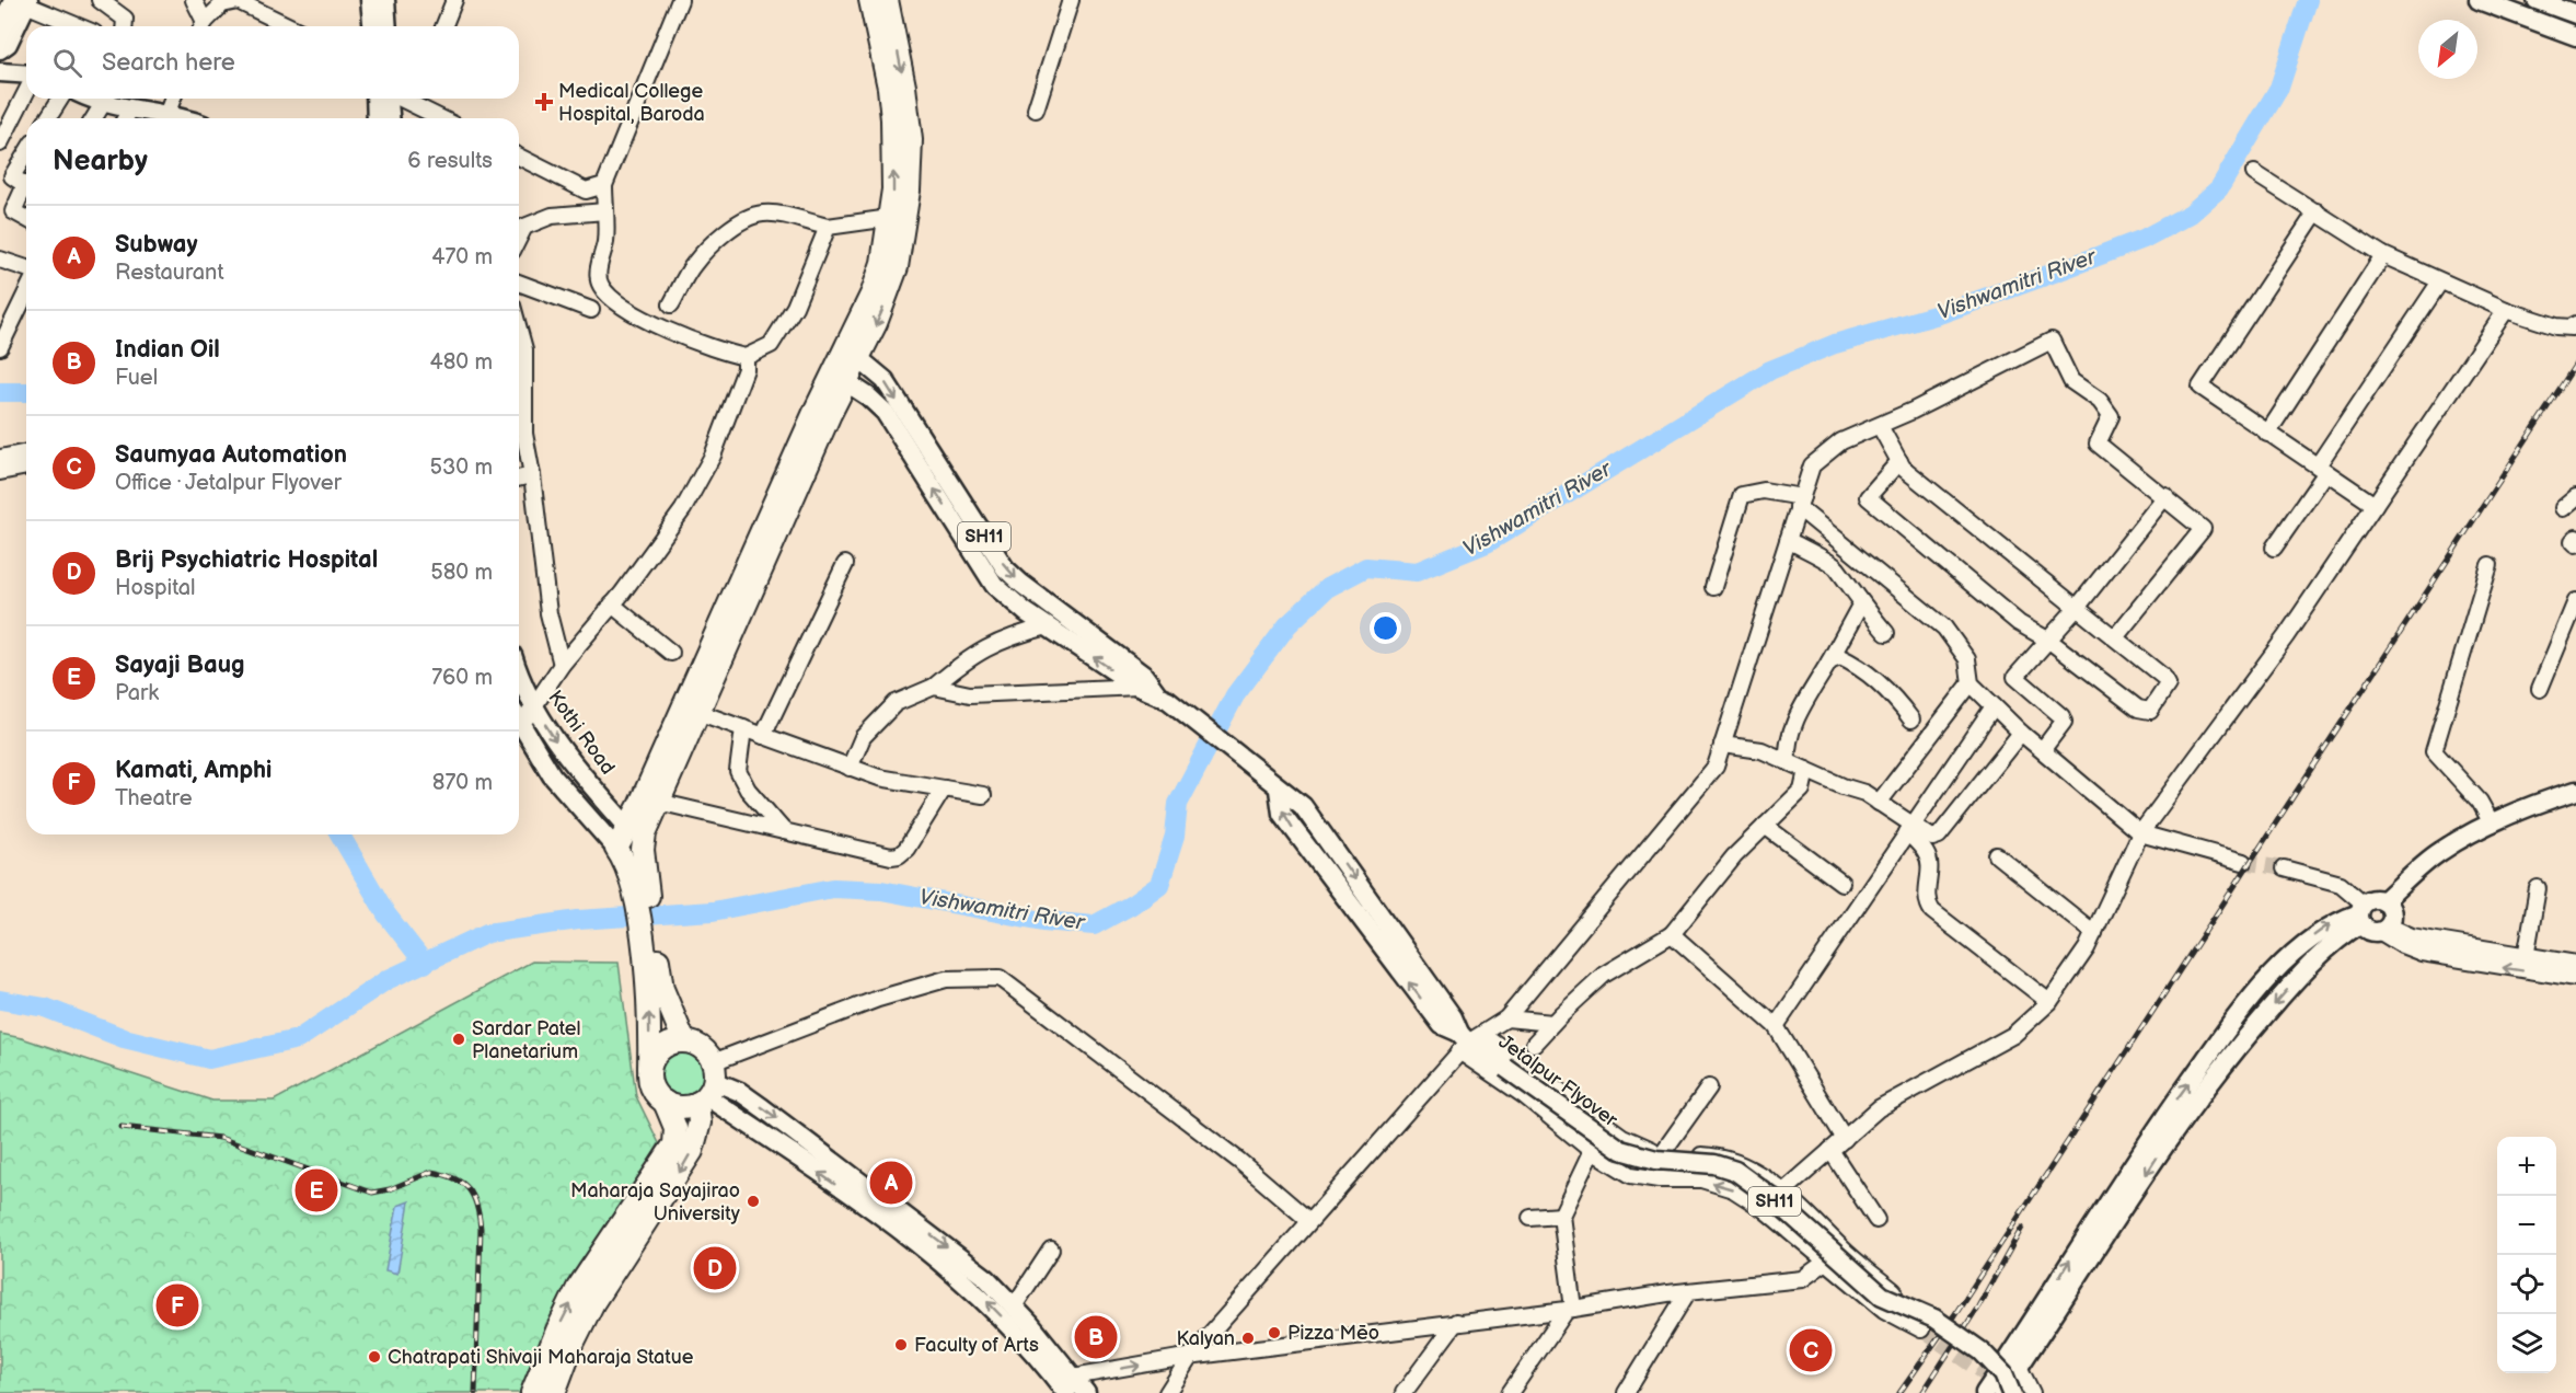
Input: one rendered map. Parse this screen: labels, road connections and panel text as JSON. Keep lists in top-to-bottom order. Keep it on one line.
{"streets":{"main road":["SH11","Kothi Road","Jetalpur Flyover"]},"crossings":[["SH11","Jetalpur Flyover"]],"water":["Vishwamitri River"],"places":{"health":["Medical College Hospital, Baroda"],"other":["Sardar Patel Planetarium","Maharaja Sayajirao University","Pizza Mēo","Kalyan","Faculty of Arts","Chatrapati Shivaji Maharaja Statue"]},"north":"bottom left","page":{"search":"Search here","heading":["Nearby","6 results"],"list":[{"mark":"A","name":"Subway","note":"Restaurant","value":"470 m"},{"mark":"B","name":"Indian Oil","note":"Fuel","value":"480 m"},{"mark":"C","name":"Saumyaa Automation","note":"Office · Jetalpur Flyover","value":"530 m"},{"mark":"D","name":"Brij Psychiatric Hospital","note":"Hospital","value":"580 m"},{"mark":"E","name":"Sayaji Baug","note":"Park","value":"760 m"},{"mark":"F","name":"Kamati, Amphi","note":"Theatre","value":"870 m"}],"map_buttons":["+","−"],"pins":["A","E","D","F","B","C"]}}
